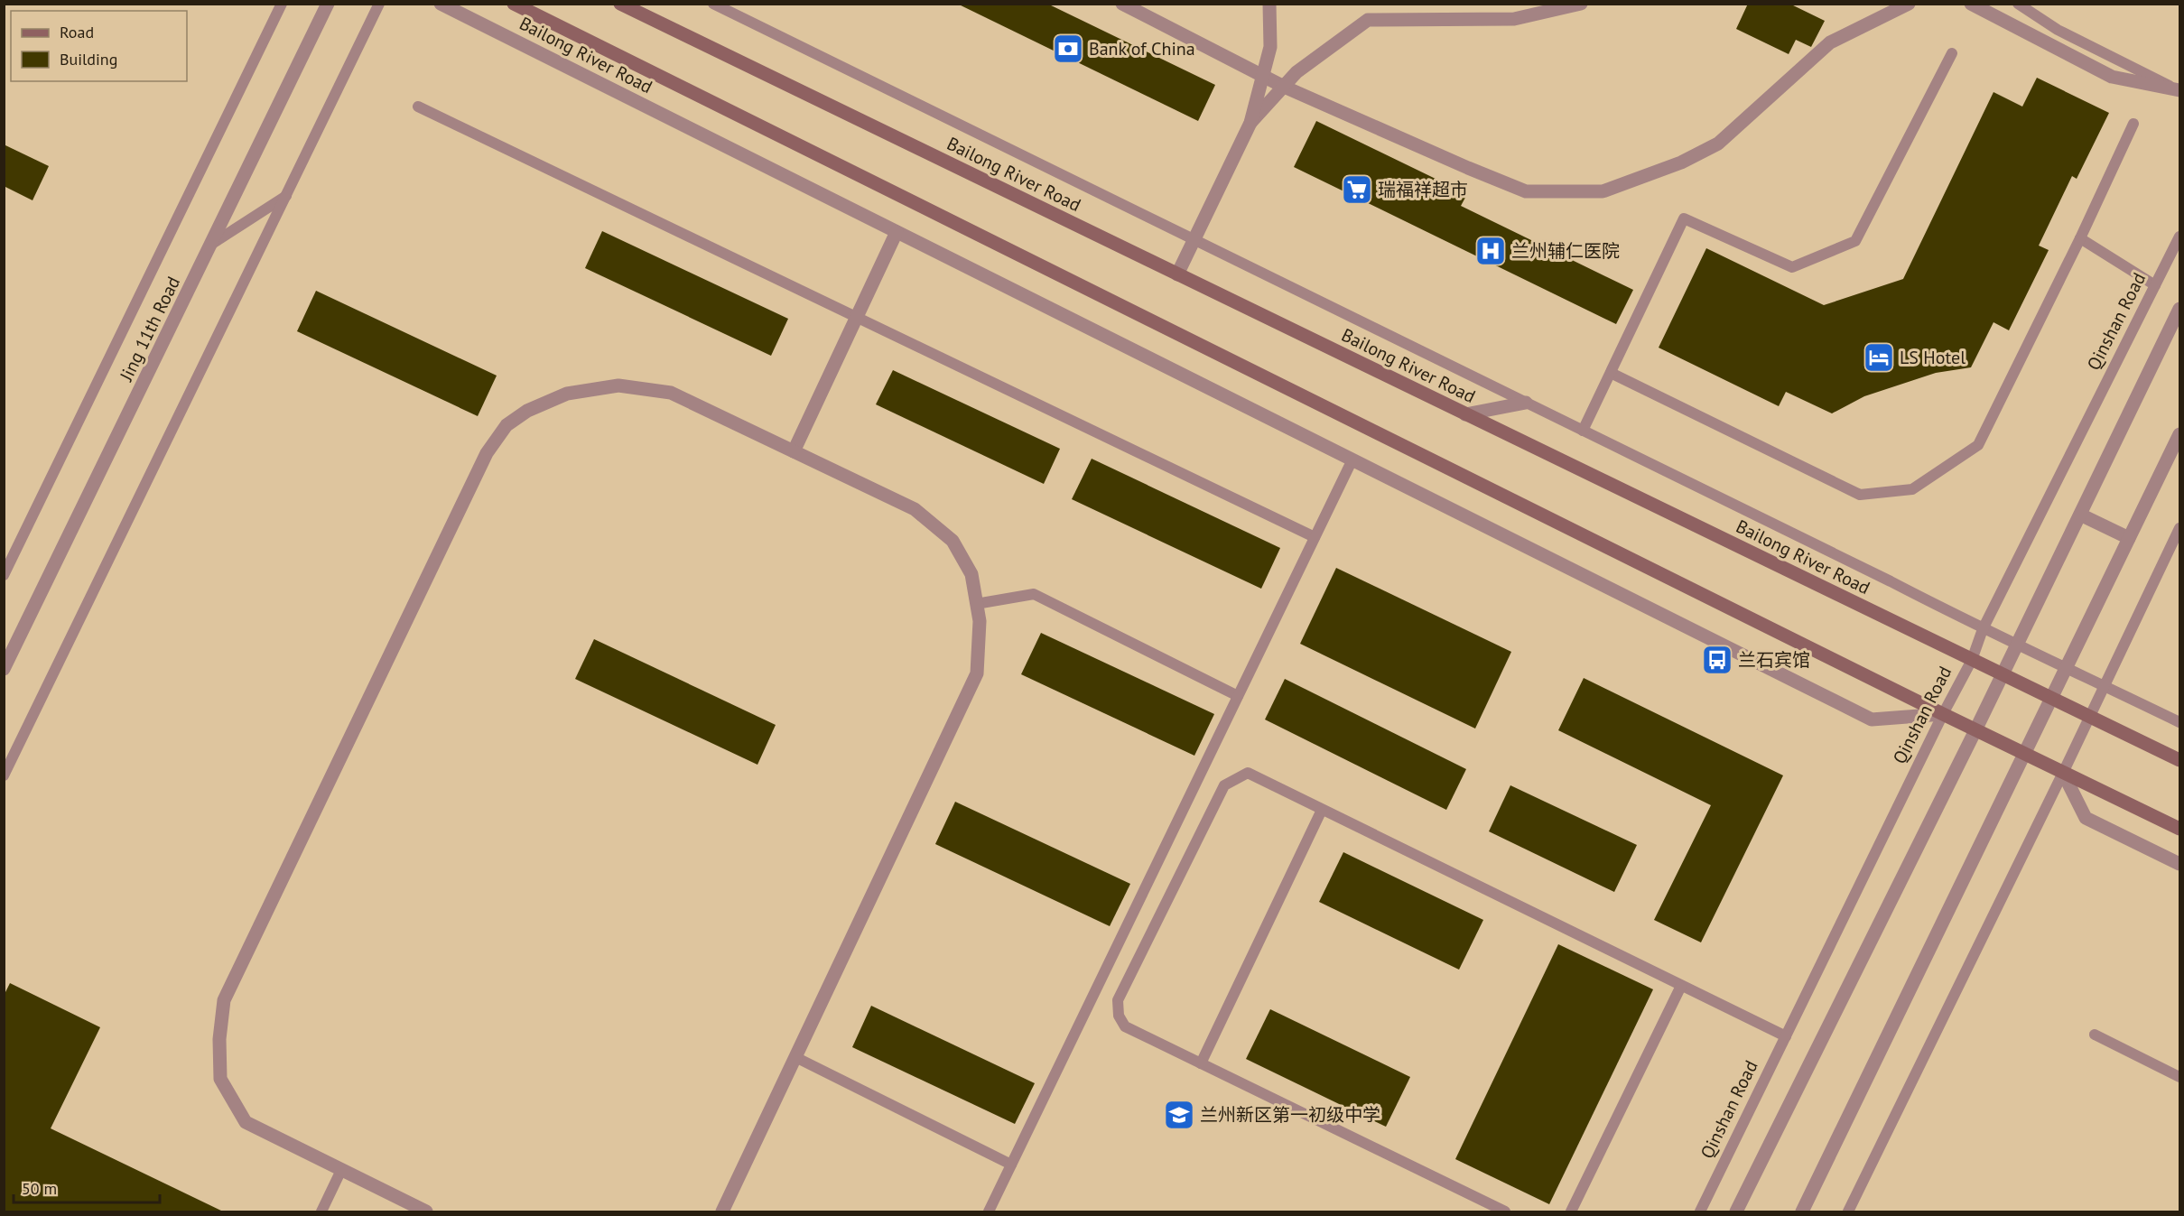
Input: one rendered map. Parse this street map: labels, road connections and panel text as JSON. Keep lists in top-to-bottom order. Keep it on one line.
{"streets":{"main road":["Bailong River Road"],"street":["Jing 11th Road"],"lane":["Qinshan Road"]},"crossings":[["Bailong River Road","Qinshan Road"]],"places":{"bank":["Bank of China"],"supermarket":["瑞福祥超市"],"hospital":["兰州辅仁医院"],"hotel":["LS Hotel"],"bus stop":["兰石宾馆"],"school or university":["兰州新区第一初级中学"]},"legend":["Road","Building"],"scale_bar":"50 m"}
